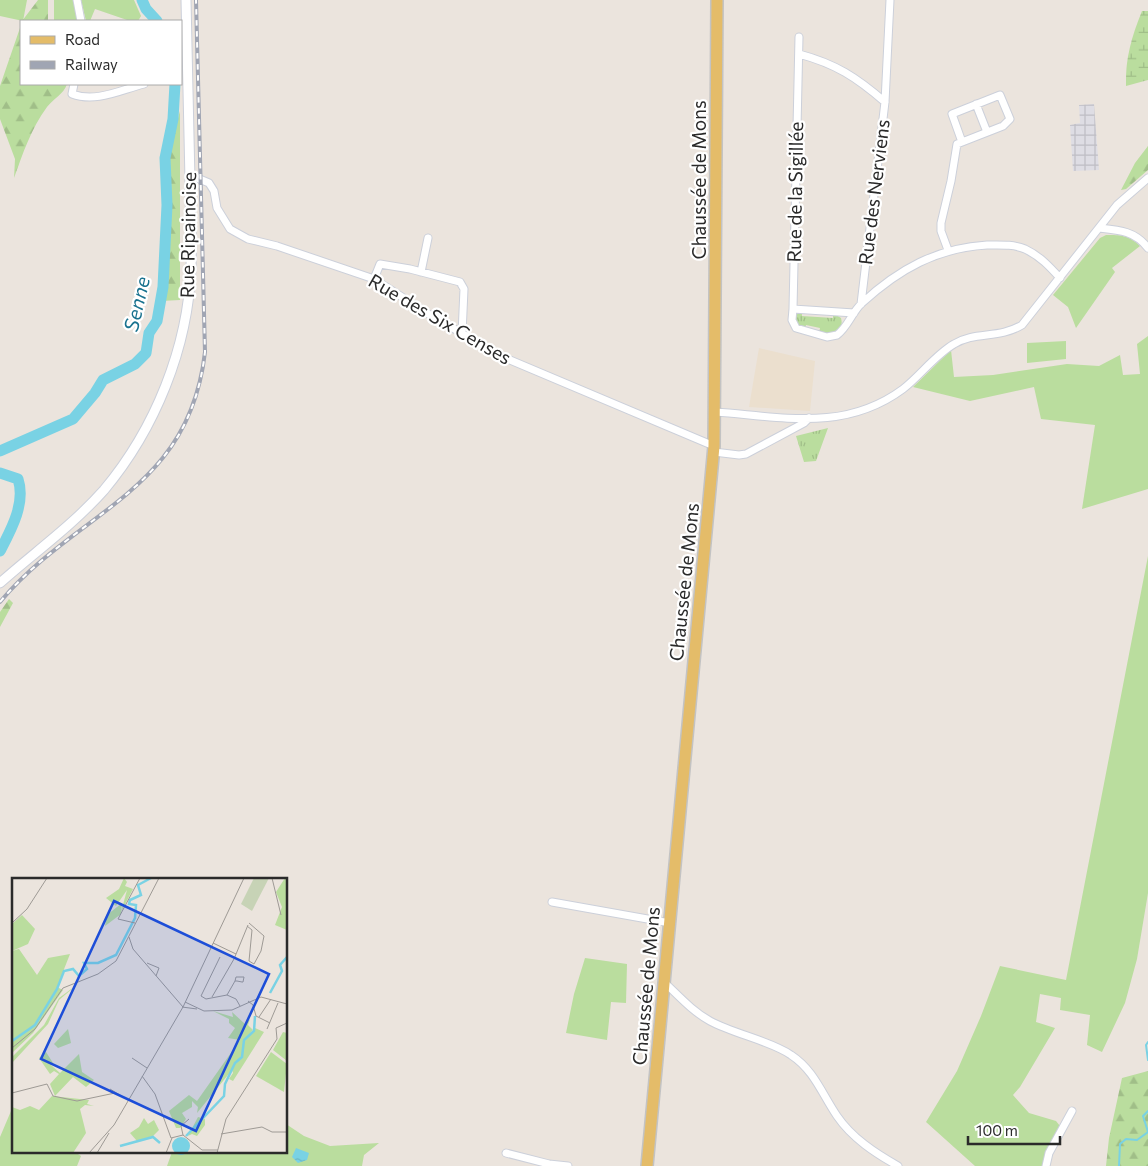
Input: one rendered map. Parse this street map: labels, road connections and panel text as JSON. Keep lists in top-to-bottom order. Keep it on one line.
{"streets":{"main road":["Chaussée de Mons"],"street":["Rue de la Sigillée","Rue des Nerviens","Rue Ripainoise","Rue des Six Censes"]},"crossings":[["Chaussée de Mons","Rue des Six Censes"],["Rue Ripainoise","Rue des Six Censes"]],"water":["Senne"],"legend":["Road","Railway"],"scale_bar":"100 m"}
